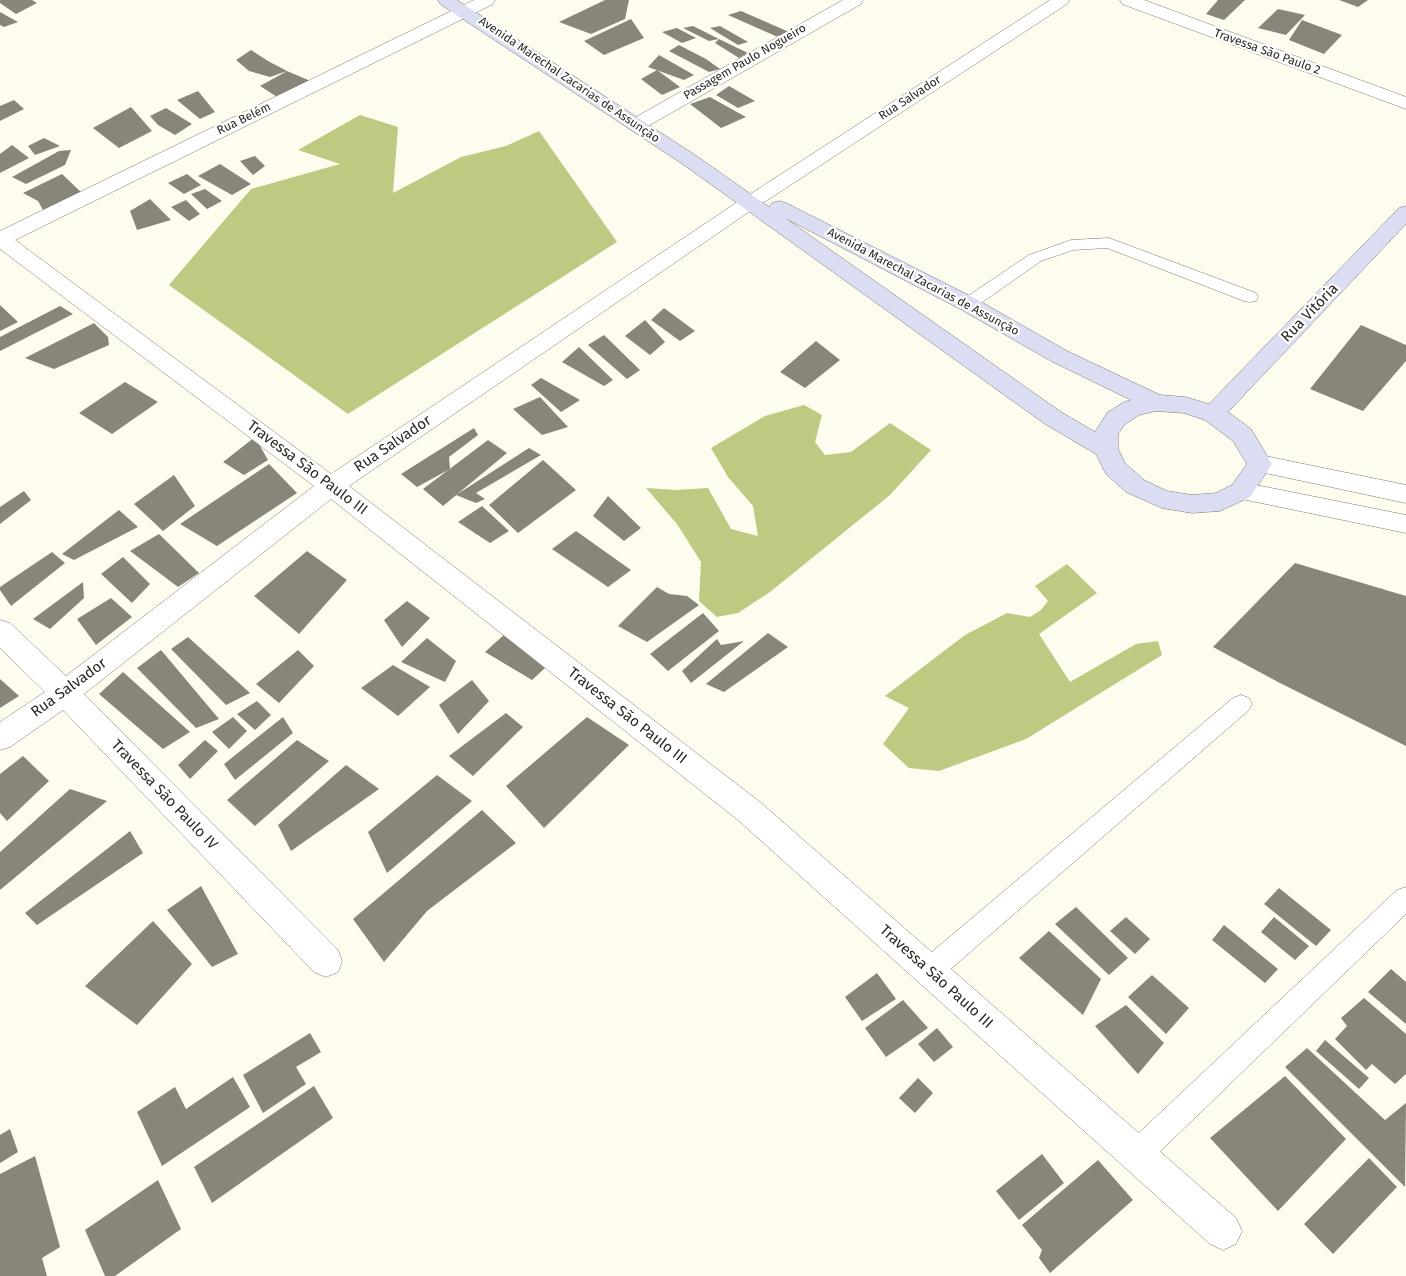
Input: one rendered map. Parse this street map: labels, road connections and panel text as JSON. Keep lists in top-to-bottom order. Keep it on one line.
{"streets":{"main road":["Avenida Marechal Zacarias de Assunção","Rua Vitória"],"street":["Travessa São Paulo 2","Passagem Paulo Nogueiro","Rua Salvador","Rua Belém","Travessa São Paulo III","Travessa São Paulo IV"]},"crossings":[["Passagem Paulo Nogueiro","Avenida Marechal Zacarias de Assunção"],["Avenida Marechal Zacarias de Assunção","Rua Salvador"],["Avenida Marechal Zacarias de Assunção","Rua Belém"],["Avenida Marechal Zacarias de Assunção","Rua Vitória"],["Rua Salvador","Travessa São Paulo III"],["Rua Salvador","Travessa São Paulo IV"],["Rua Belém","Travessa São Paulo III"]]}
